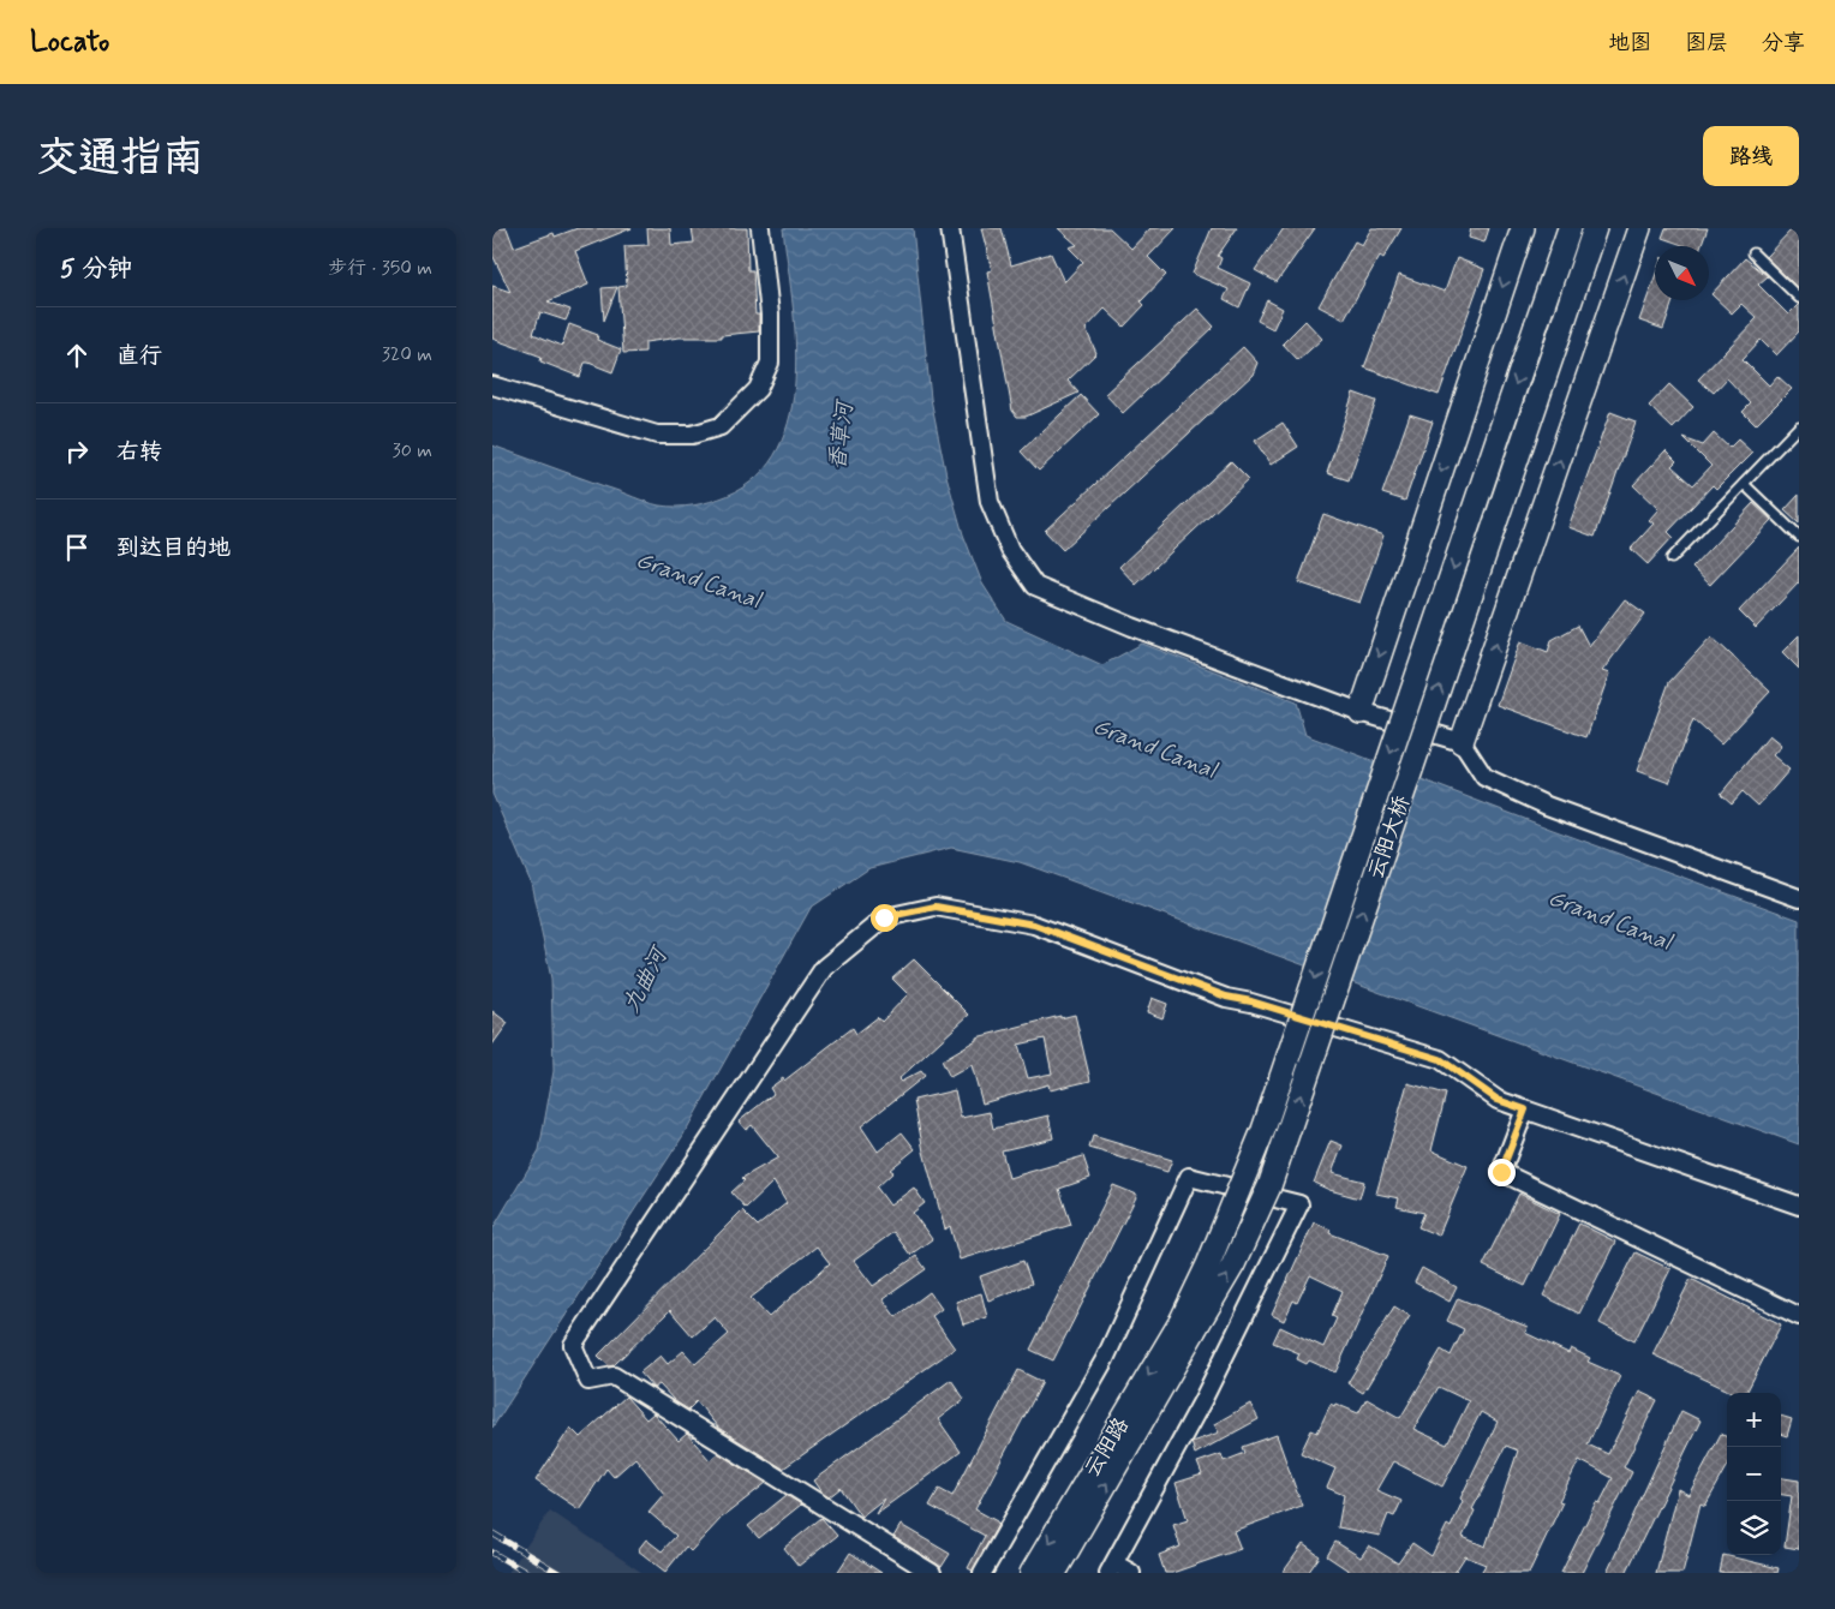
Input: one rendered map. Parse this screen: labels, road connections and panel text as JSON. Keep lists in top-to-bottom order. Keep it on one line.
{"streets":{"street":["云阳大桥","云阳路"]},"crossings":[["云阳大桥","云阳路"]],"water":["香草河","Grand Canal","九曲河"],"north":"bottom right","page":{"header":"Locato","nav":["地图","图层","分享"],"buttons":"路线","title":"交通指南","heading":["5 分钟","步行 · 350 m"],"list":[["直行","320 m"],["右转","30 m"],"到达目的地"],"map_buttons":["+","−"]}}
